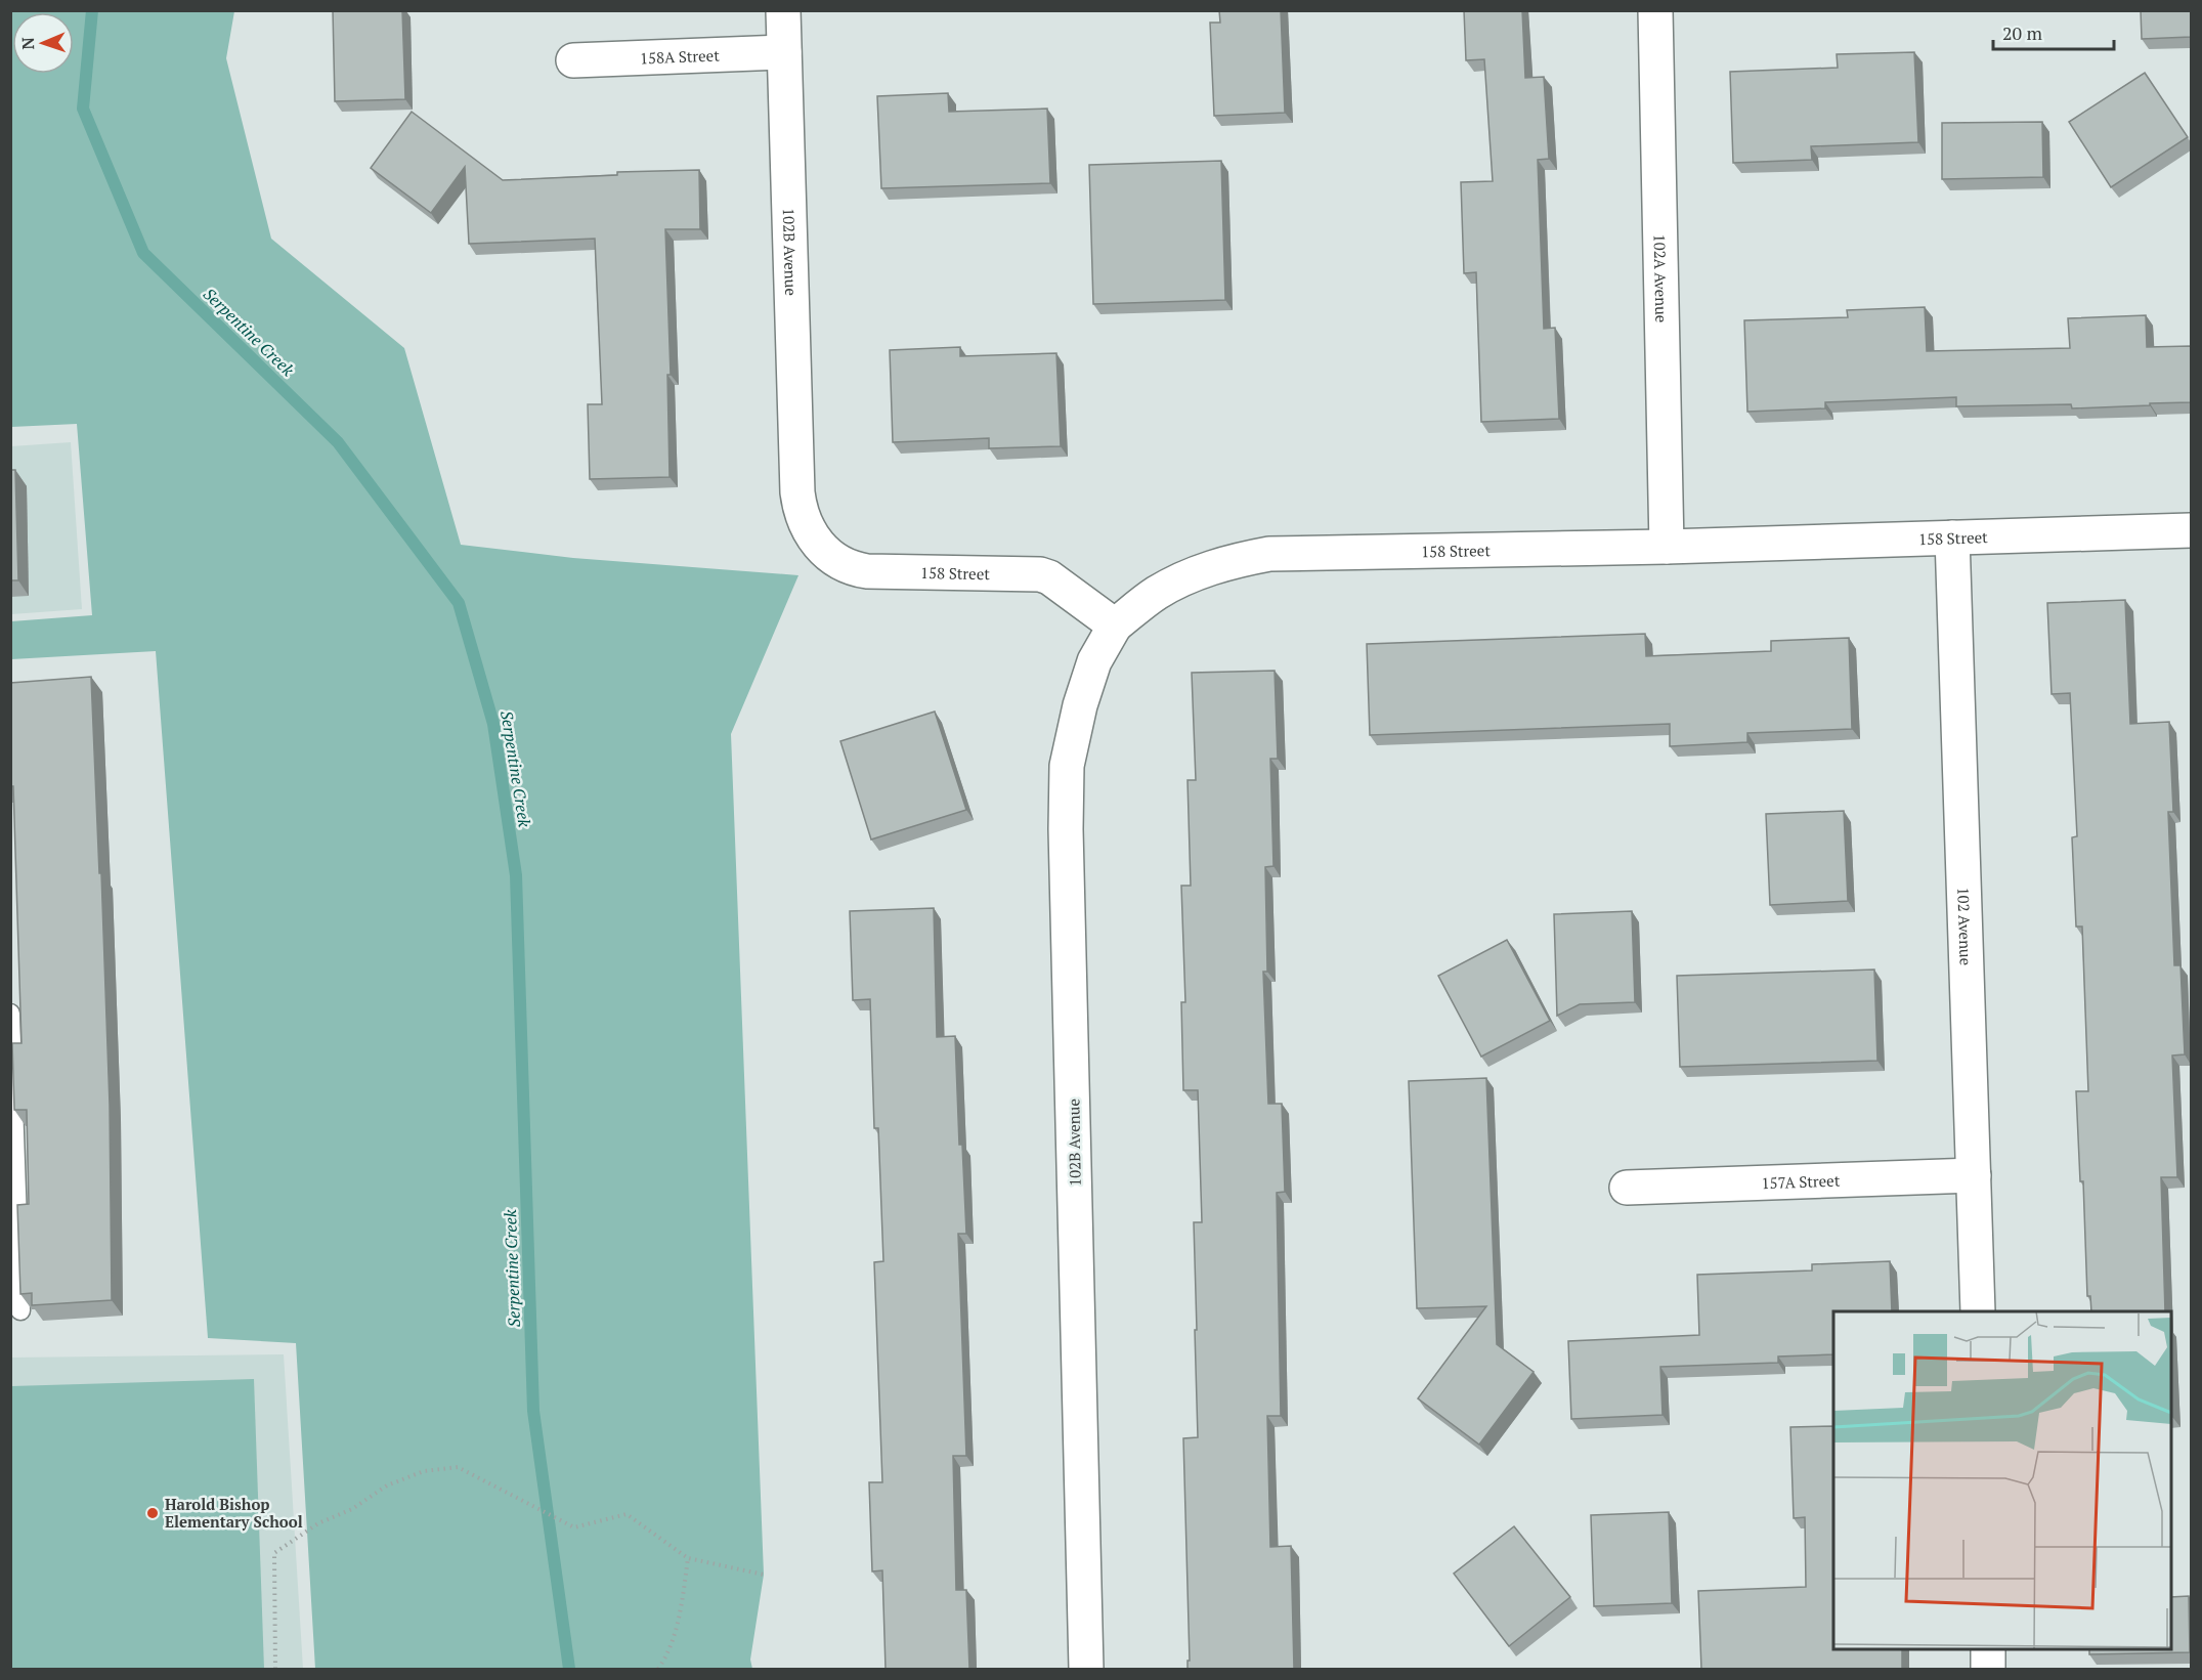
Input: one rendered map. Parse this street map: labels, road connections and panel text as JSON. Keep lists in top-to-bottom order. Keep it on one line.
{"streets":{"street":["158A Street","102B Avenue","102A Avenue","158 Street","102 Avenue","157A Street"]},"crossings":[["158A Street","102B Avenue"],["102B Avenue","158 Street"],["102A Avenue","158 Street"],["158 Street","102 Avenue"],["102 Avenue","157A Street"]],"water":["Serpentine Creek"],"places":["Harold Bishop Elementary School"],"scale_bar":"20 m","north":"left"}
